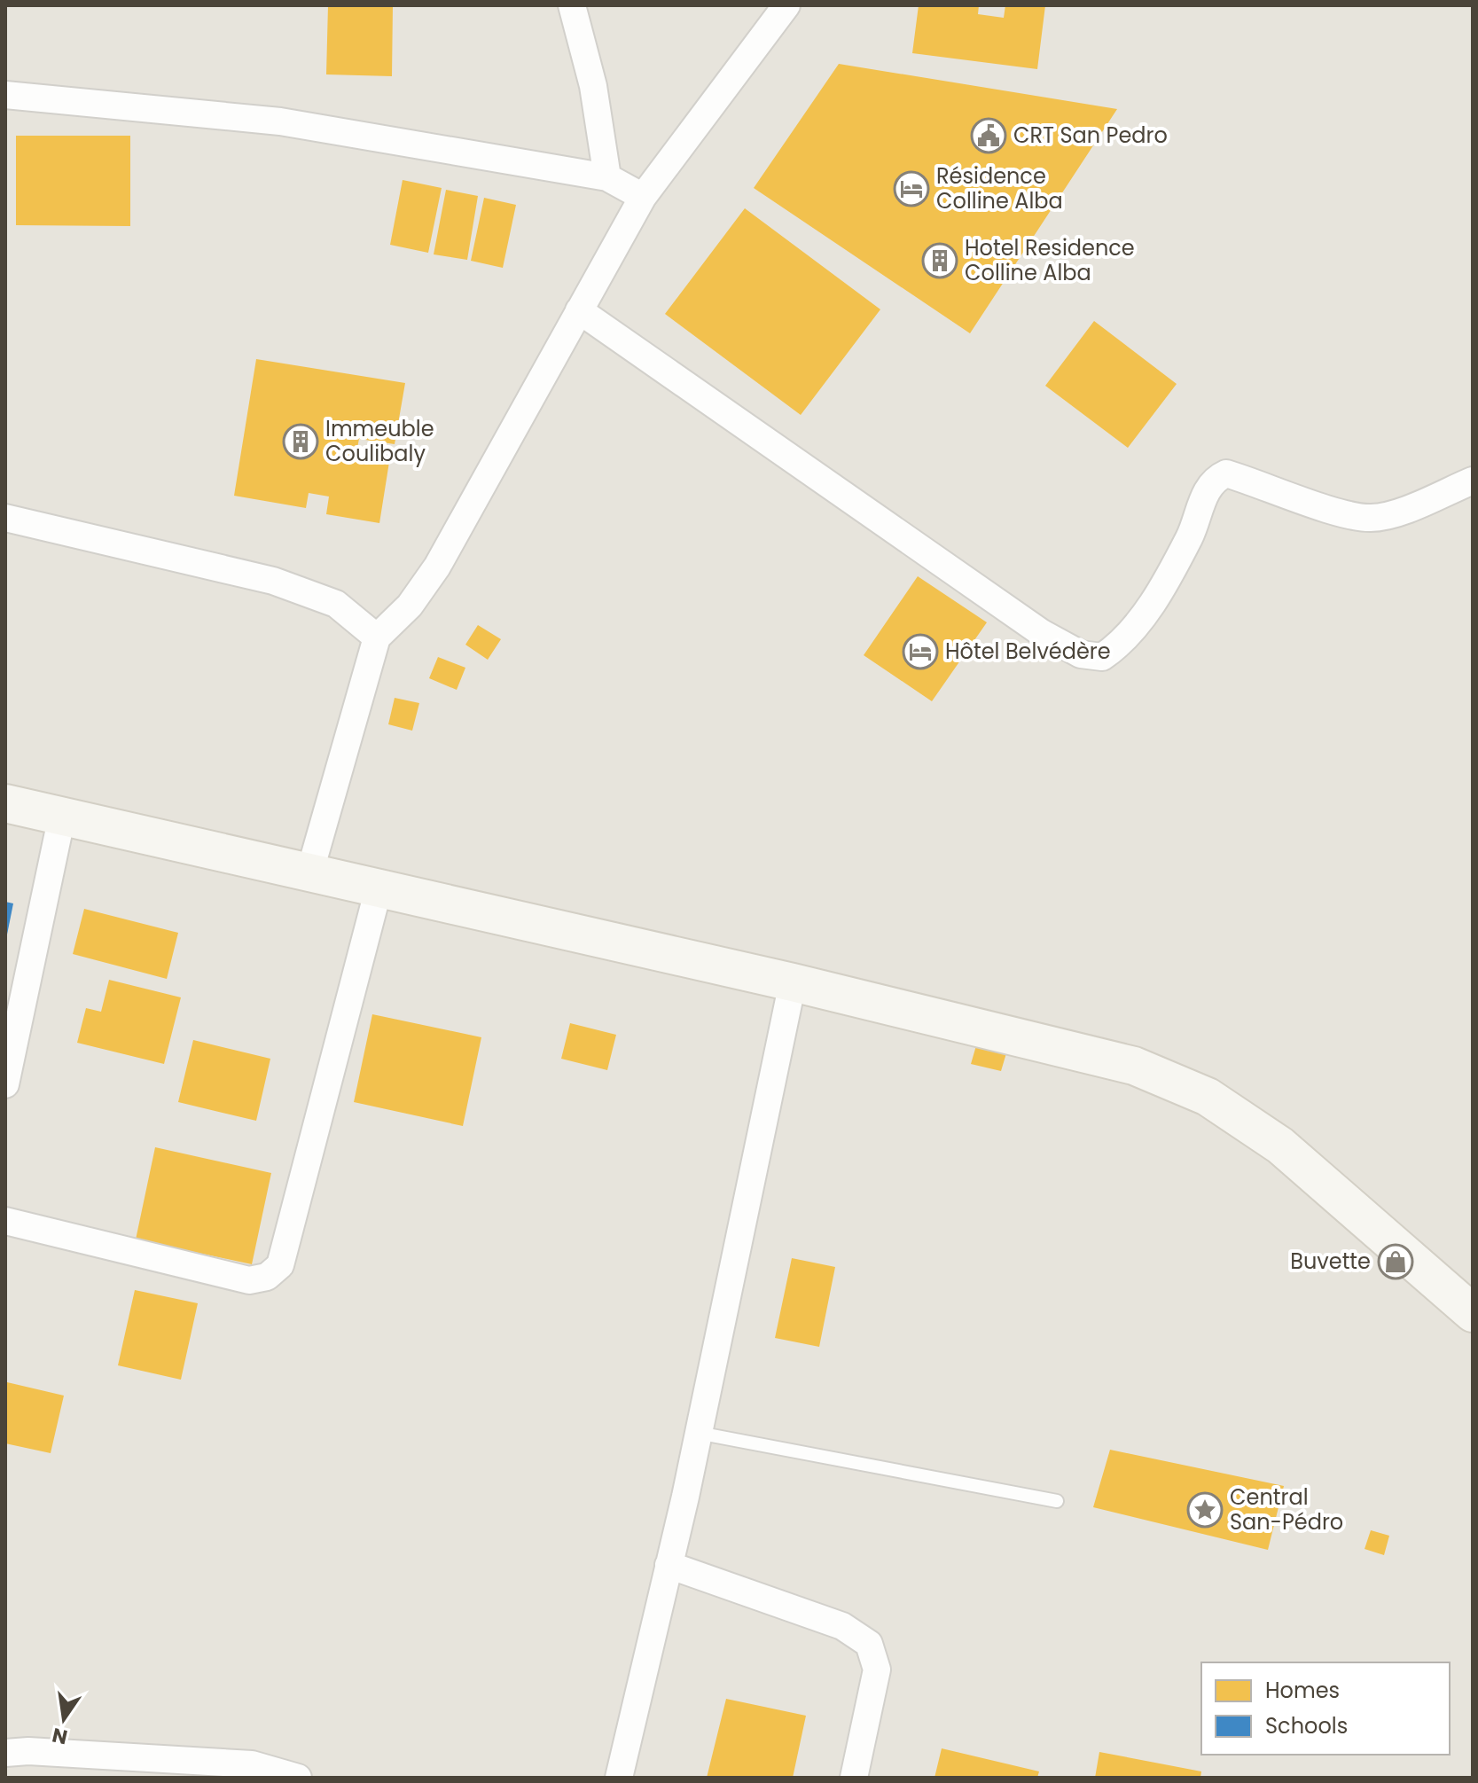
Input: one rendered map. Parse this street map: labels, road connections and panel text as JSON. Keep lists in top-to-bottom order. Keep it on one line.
{"places":{"public building":["CRT San Pedro"],"hotel":["Résidence Colline Alba","Hôtel Belvédère"],"building":["Hotel Residence Colline Alba","Immeuble Coulibaly"],"shop":["Buvette"],"place":["Central San-Pédro"]},"legend":["Homes","Schools"],"north":"bottom"}
